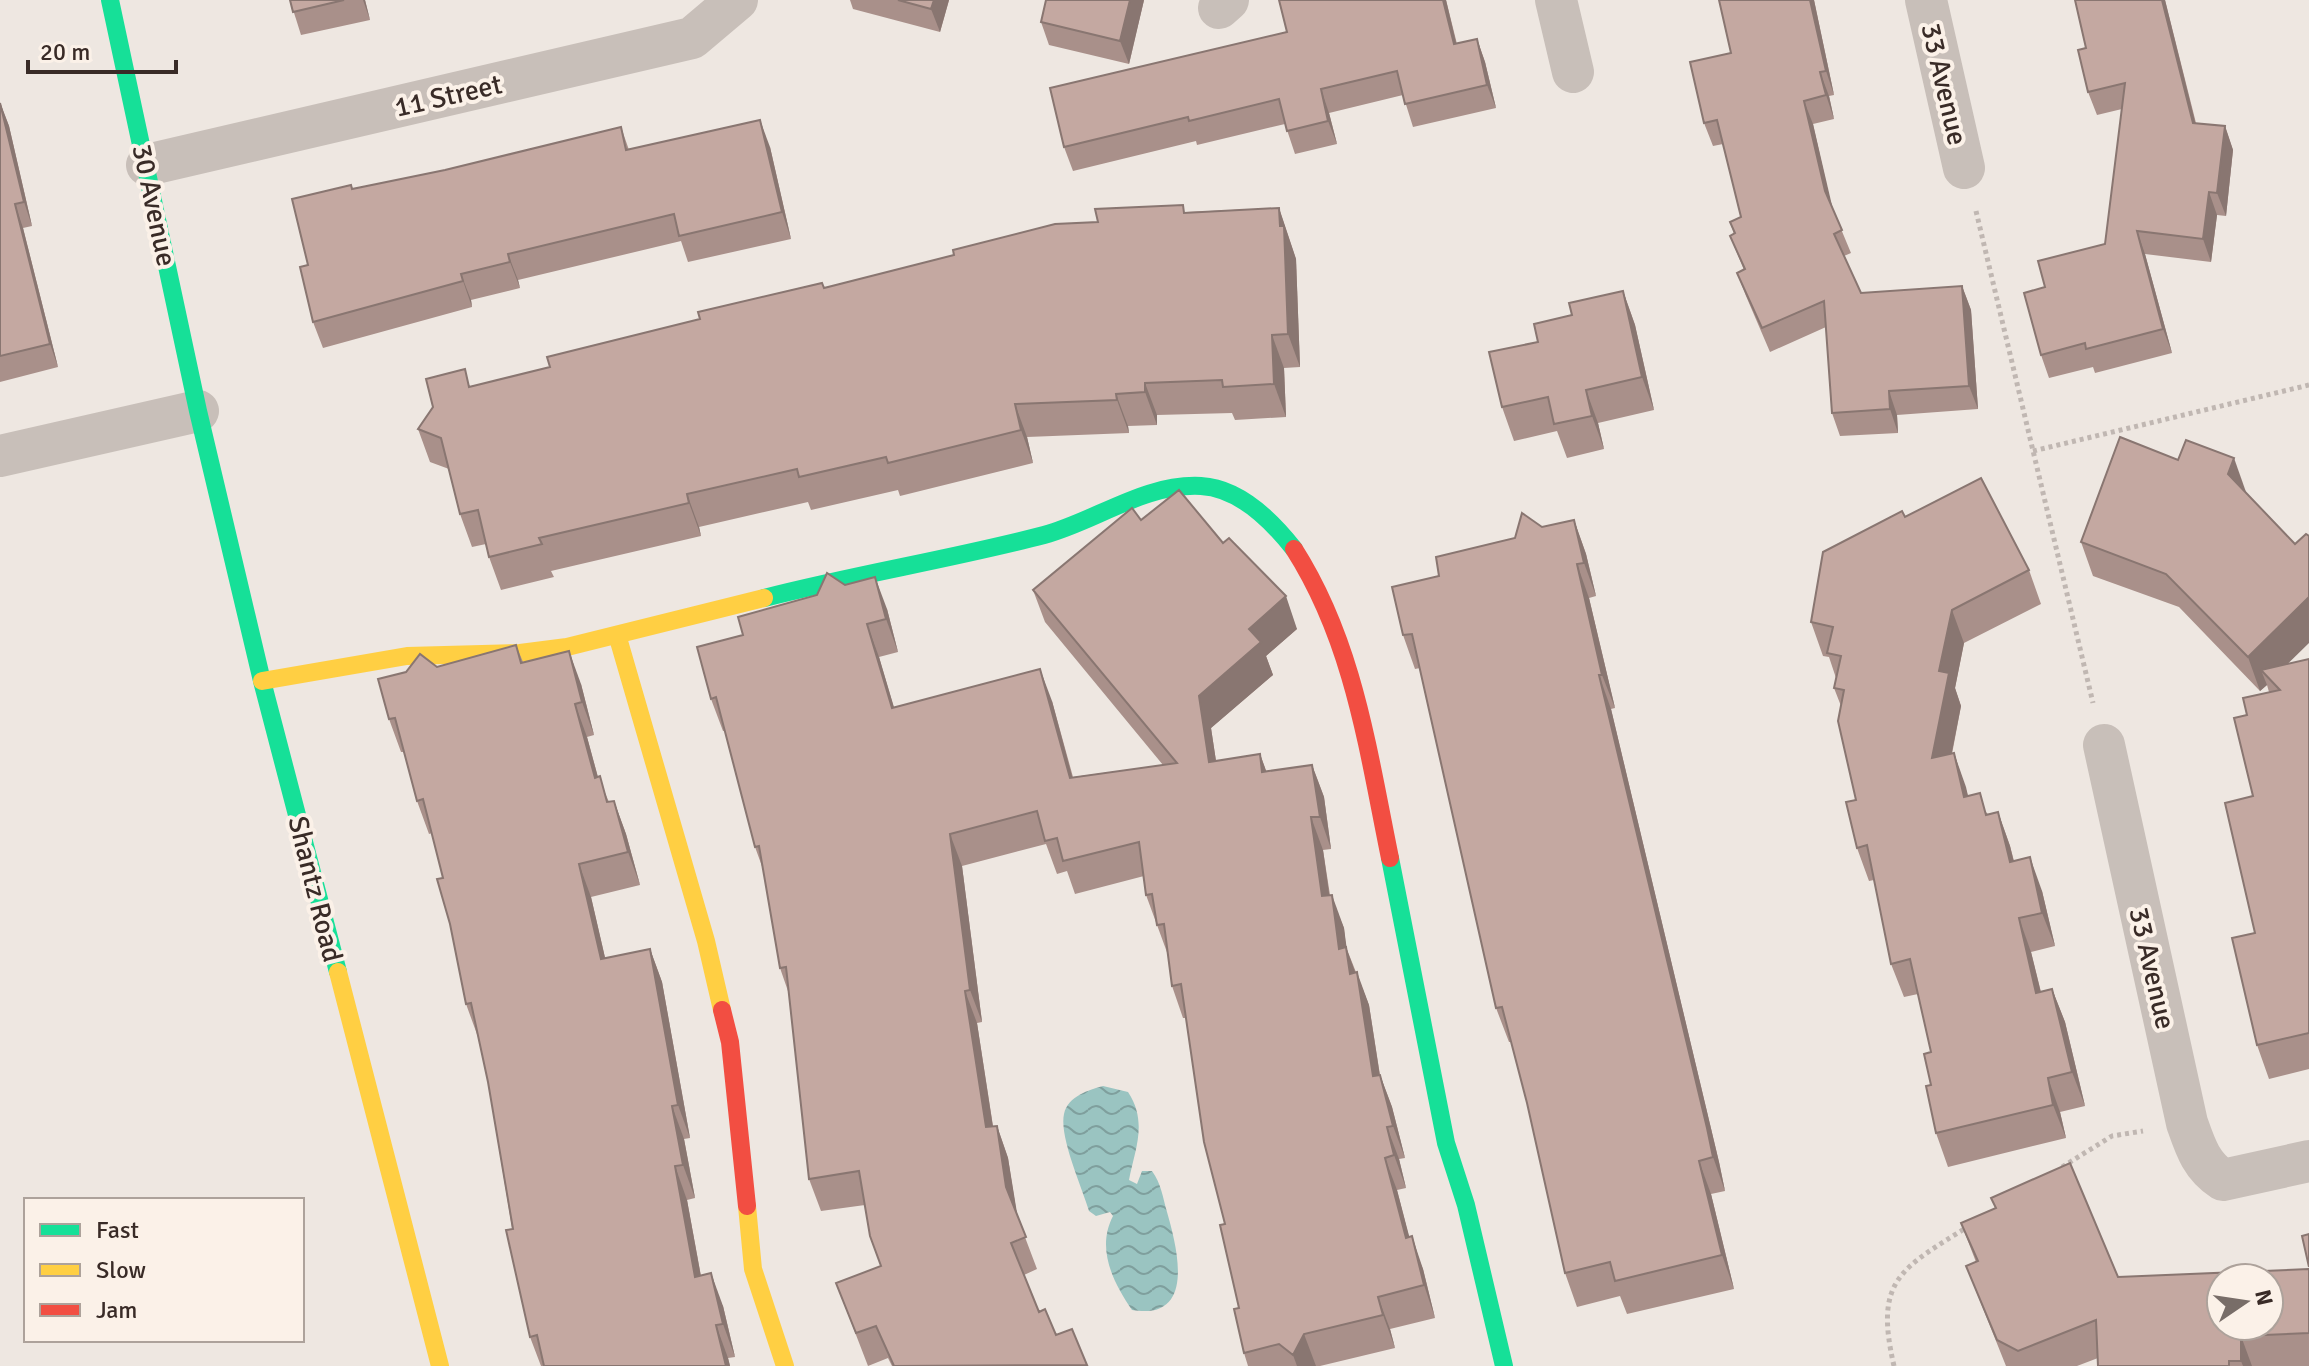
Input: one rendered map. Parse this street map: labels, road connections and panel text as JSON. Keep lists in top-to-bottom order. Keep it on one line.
{"streets":{"street":["33 Avenue","11 Street","30 Avenue","Shantz Road"]},"crossings":[["11 Street","30 Avenue"],["30 Avenue","Shantz Road"]],"legend":["Fast","Slow","Jam"],"scale_bar":"20 m","north":"right"}
